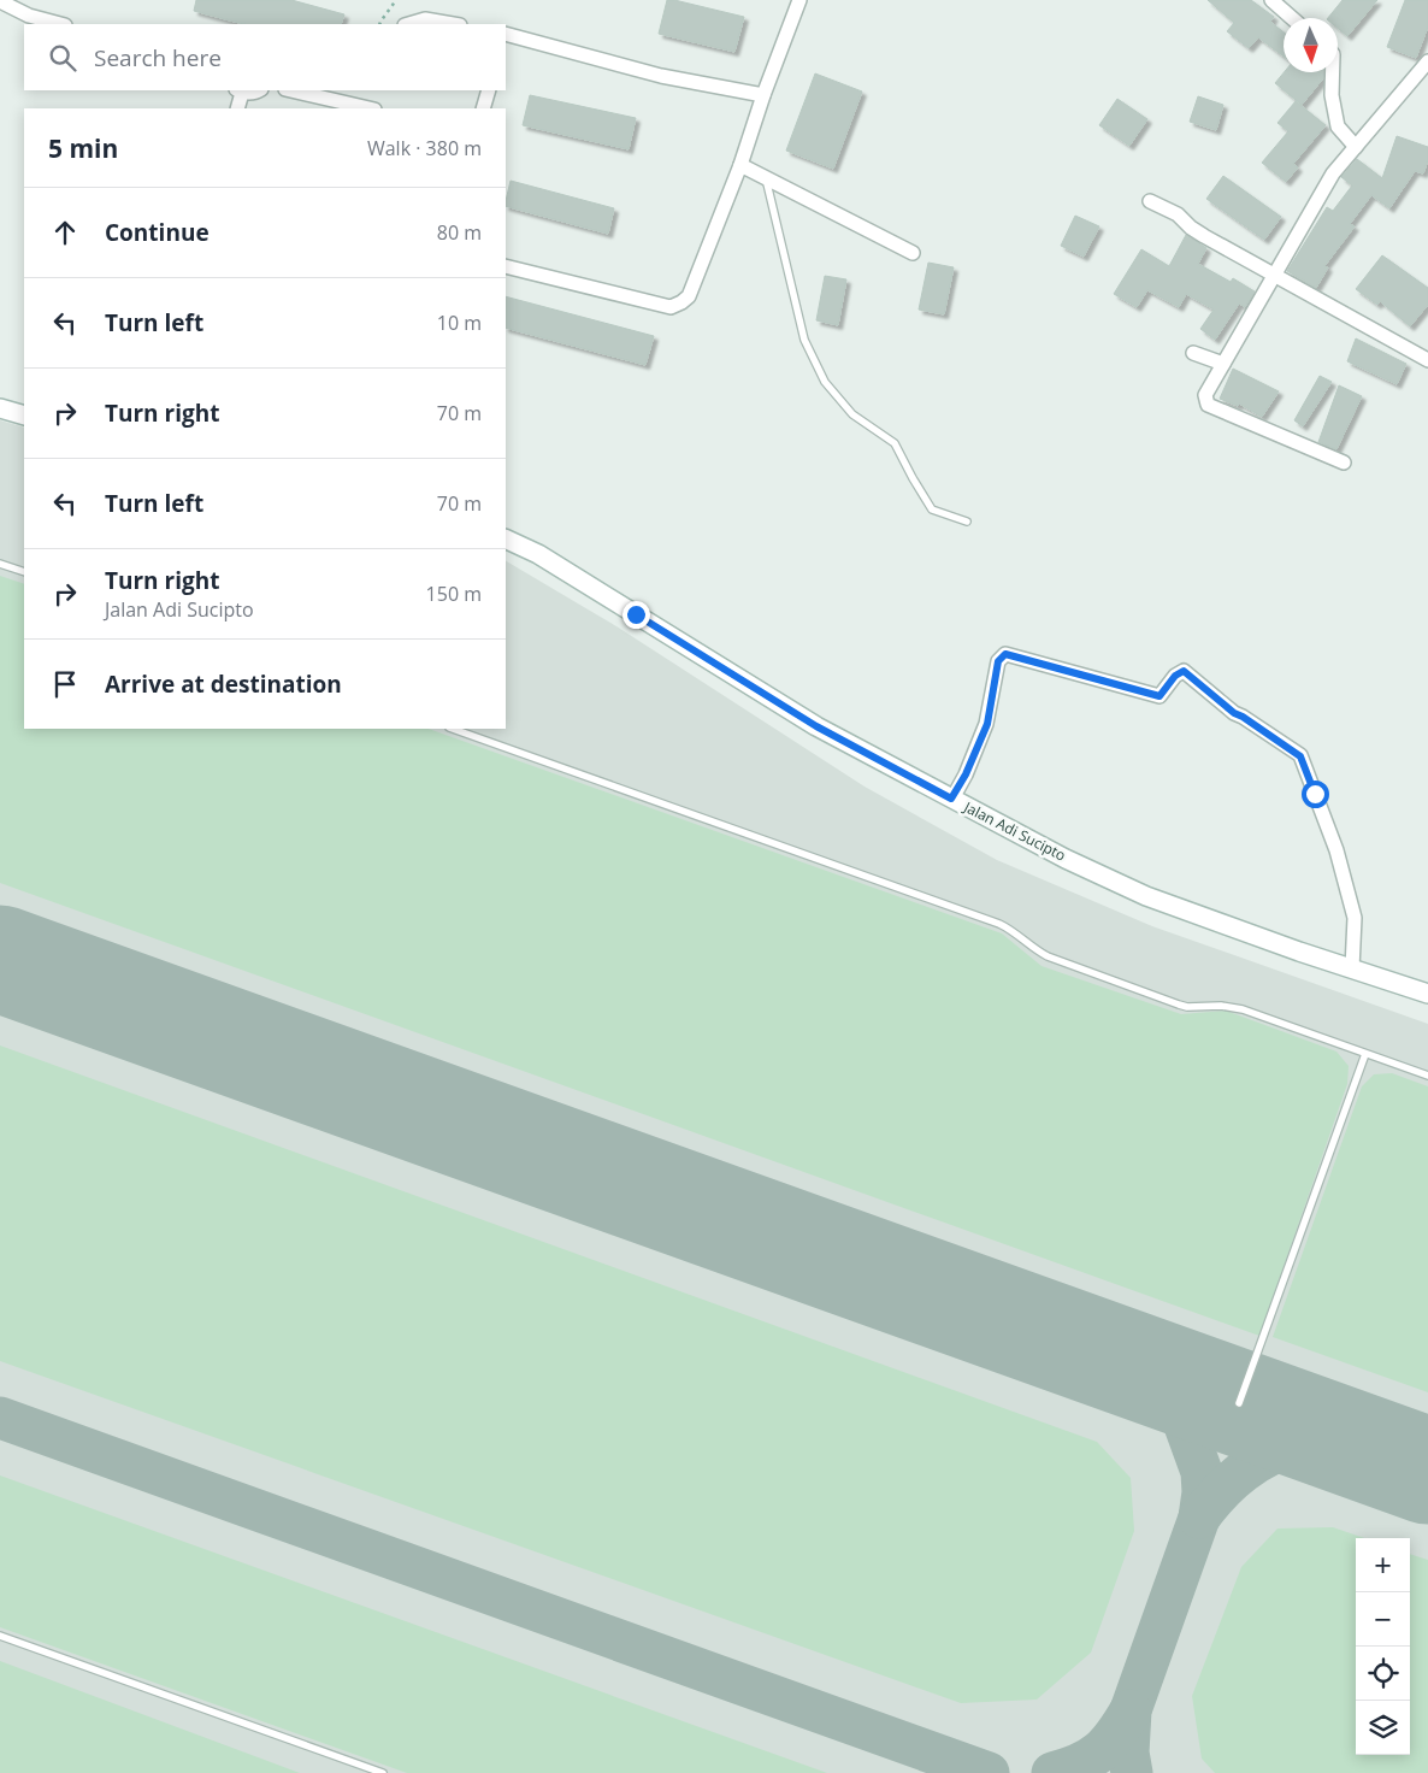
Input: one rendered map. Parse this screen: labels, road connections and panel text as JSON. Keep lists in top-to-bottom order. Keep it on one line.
{"streets":{"street":["Jalan Adi Sucipto"]},"north":"bottom","page":{"search":"Search here","heading":["5 min","Walk · 380 m"],"list":[["Continue","80 m"],["Turn left","10 m"],["Turn right","70 m"],["Turn left","70 m"],["Turn right","Jalan Adi Sucipto","150 m"],"Arrive at destination"],"map_buttons":["+","−"]}}
